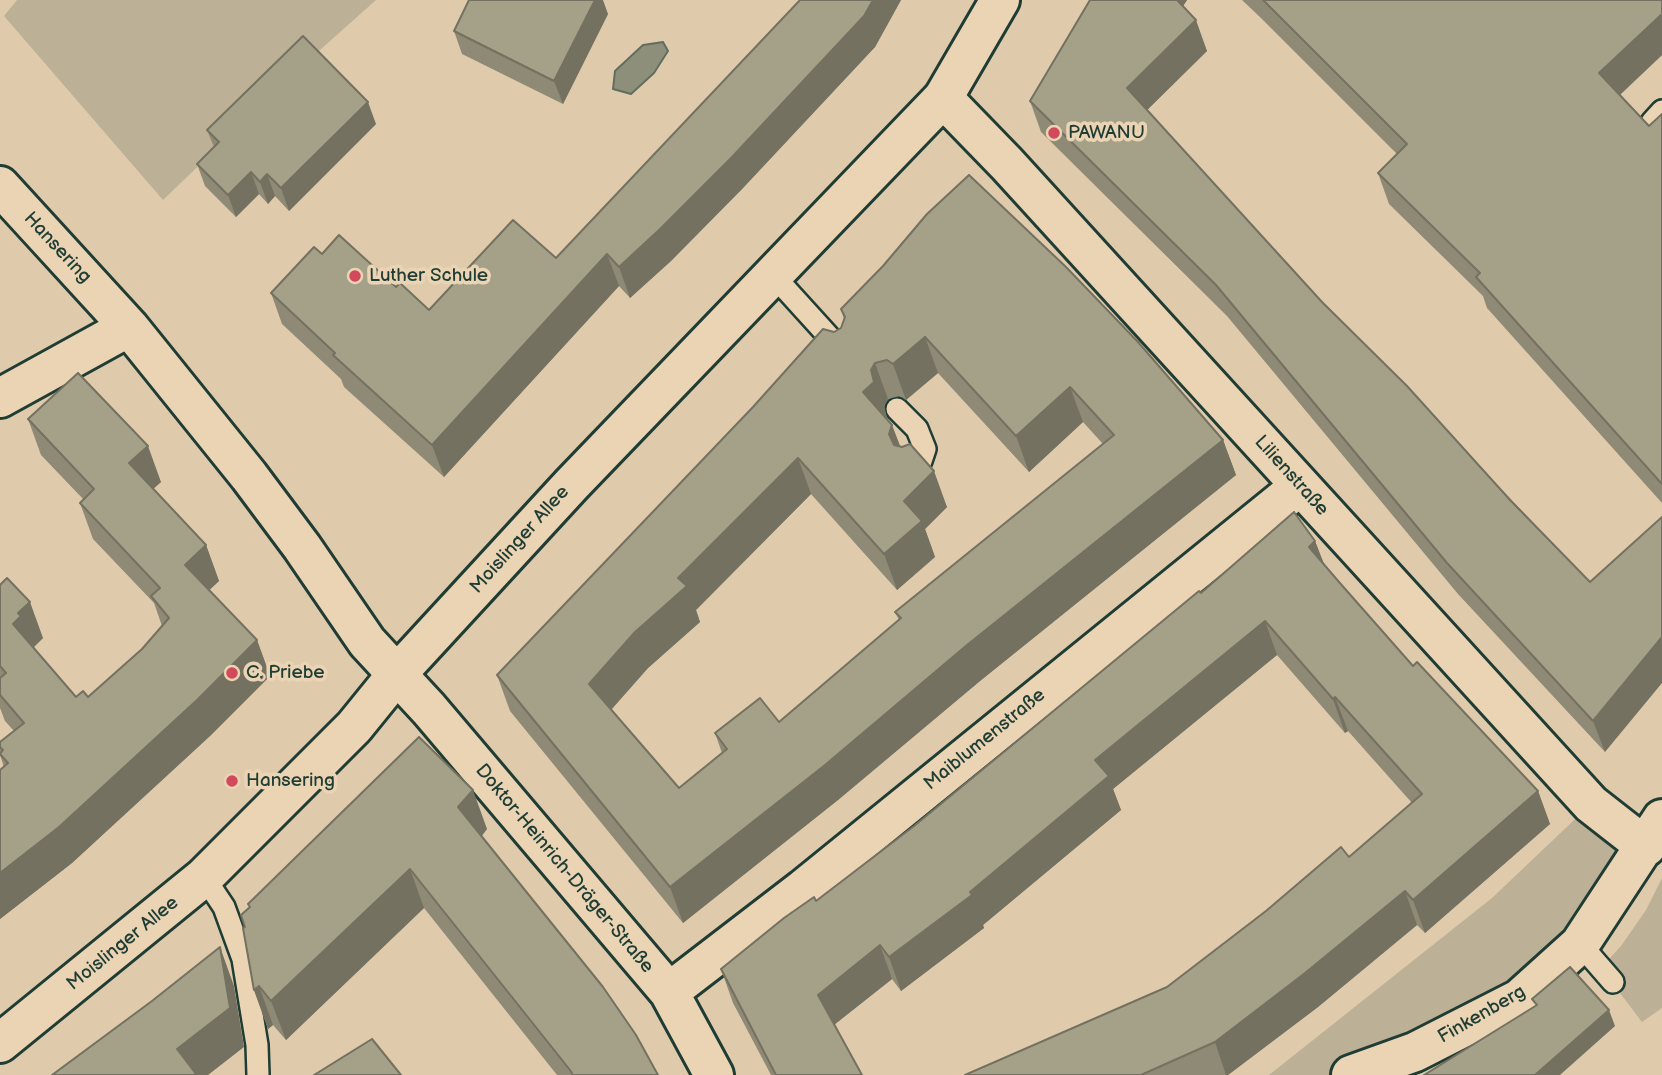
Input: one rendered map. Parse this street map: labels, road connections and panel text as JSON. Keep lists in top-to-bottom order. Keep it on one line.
{"streets":{"street":["Hansering","Lilienstraße","Moislinger Allee","Maiblumenstraße","Doktor-Heinrich-Dräger-Straße","Finkenberg"]},"crossings":[["Hansering","Moislinger Allee"],["Hansering","Doktor-Heinrich-Dräger-Straße"],["Lilienstraße","Moislinger Allee"],["Lilienstraße","Maiblumenstraße"],["Lilienstraße","Finkenberg"],["Moislinger Allee","Doktor-Heinrich-Dräger-Straße"],["Maiblumenstraße","Doktor-Heinrich-Dräger-Straße"]],"places":["PAWANU","Luther Schule","C. Priebe","Hansering"]}
